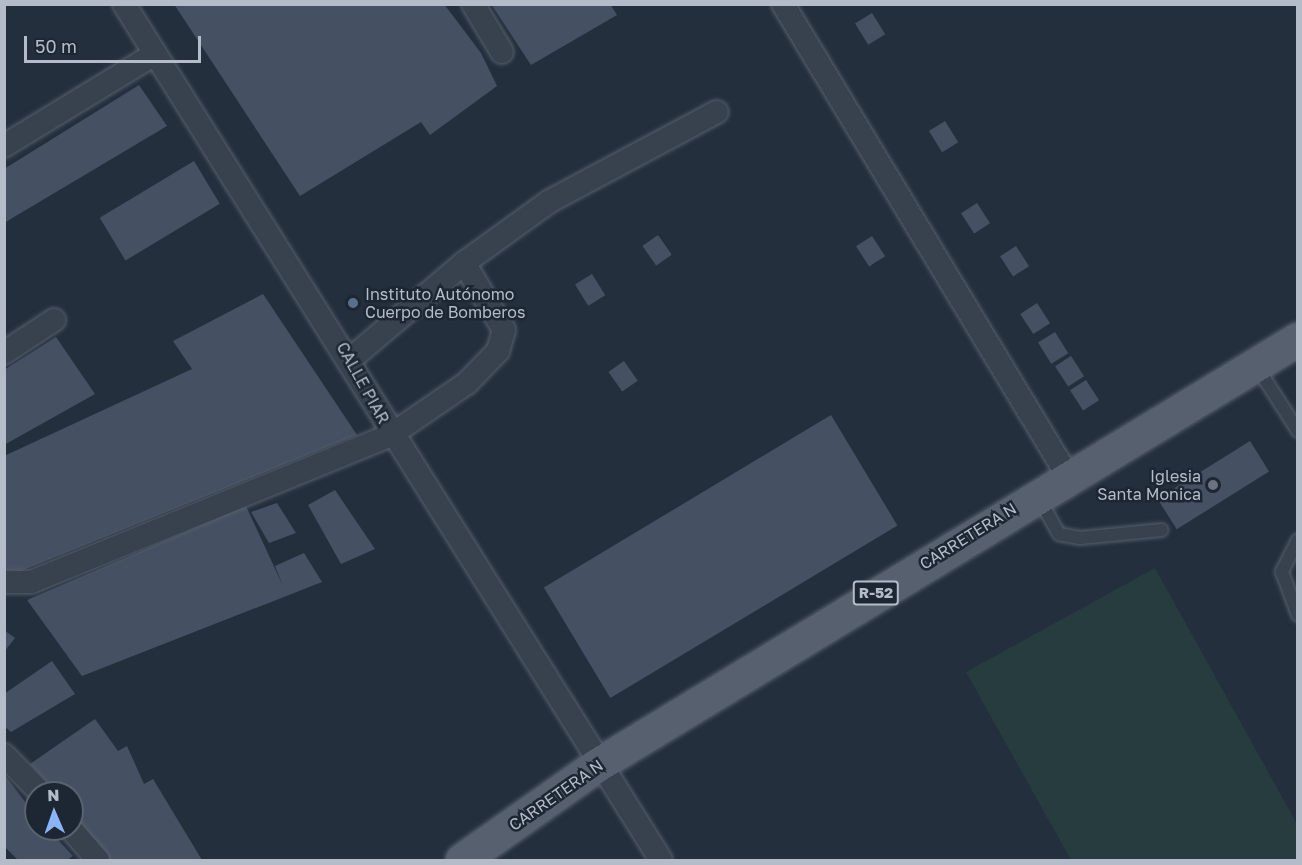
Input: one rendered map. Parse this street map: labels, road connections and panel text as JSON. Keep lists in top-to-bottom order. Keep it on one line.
{"streets":{"main road":["CARRETERA N","R-52"],"street":["CALLE PIAR"]},"crossings":[["CALLE PIAR","CARRETERA N"]],"places":["Instituto Autónomo Cuerpo de Bomberos","Iglesia Santa Monica"],"scale_bar":"50 m","north":"top"}
